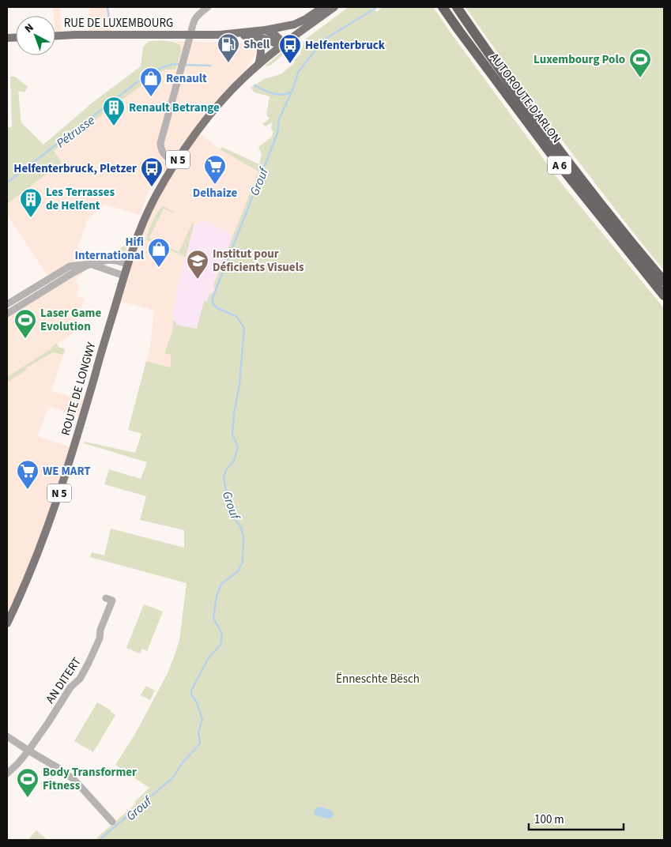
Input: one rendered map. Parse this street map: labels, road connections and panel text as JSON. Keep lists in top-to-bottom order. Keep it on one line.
{"streets":{"highway":["AUTOROUTE D'ARLON","A 6"],"main road":["RUE DE LUXEMBOURG","N 5","ROUTE DE LONGWY"],"street":["AN DITERT"]},"water":["Pétrusse","Grouf"],"parks":["Ënneschte Bësch"],"places":{"fuel station":["Shell"],"bus stop":["Helfenterbruck","Helfenterbruck, Pletzer"],"sports":["Luxembourg Polo","Laser Game Evolution","Body Transformer Fitness"],"shop":["Renault","Hifi International"],"building":["Renault Betrange","Les Terrasses de Helfent"],"supermarket":["Delhaize","WE MART"],"school or university":["Institut pour Déficients Visuels"]},"scale_bar":"100 m","north":"top left"}
